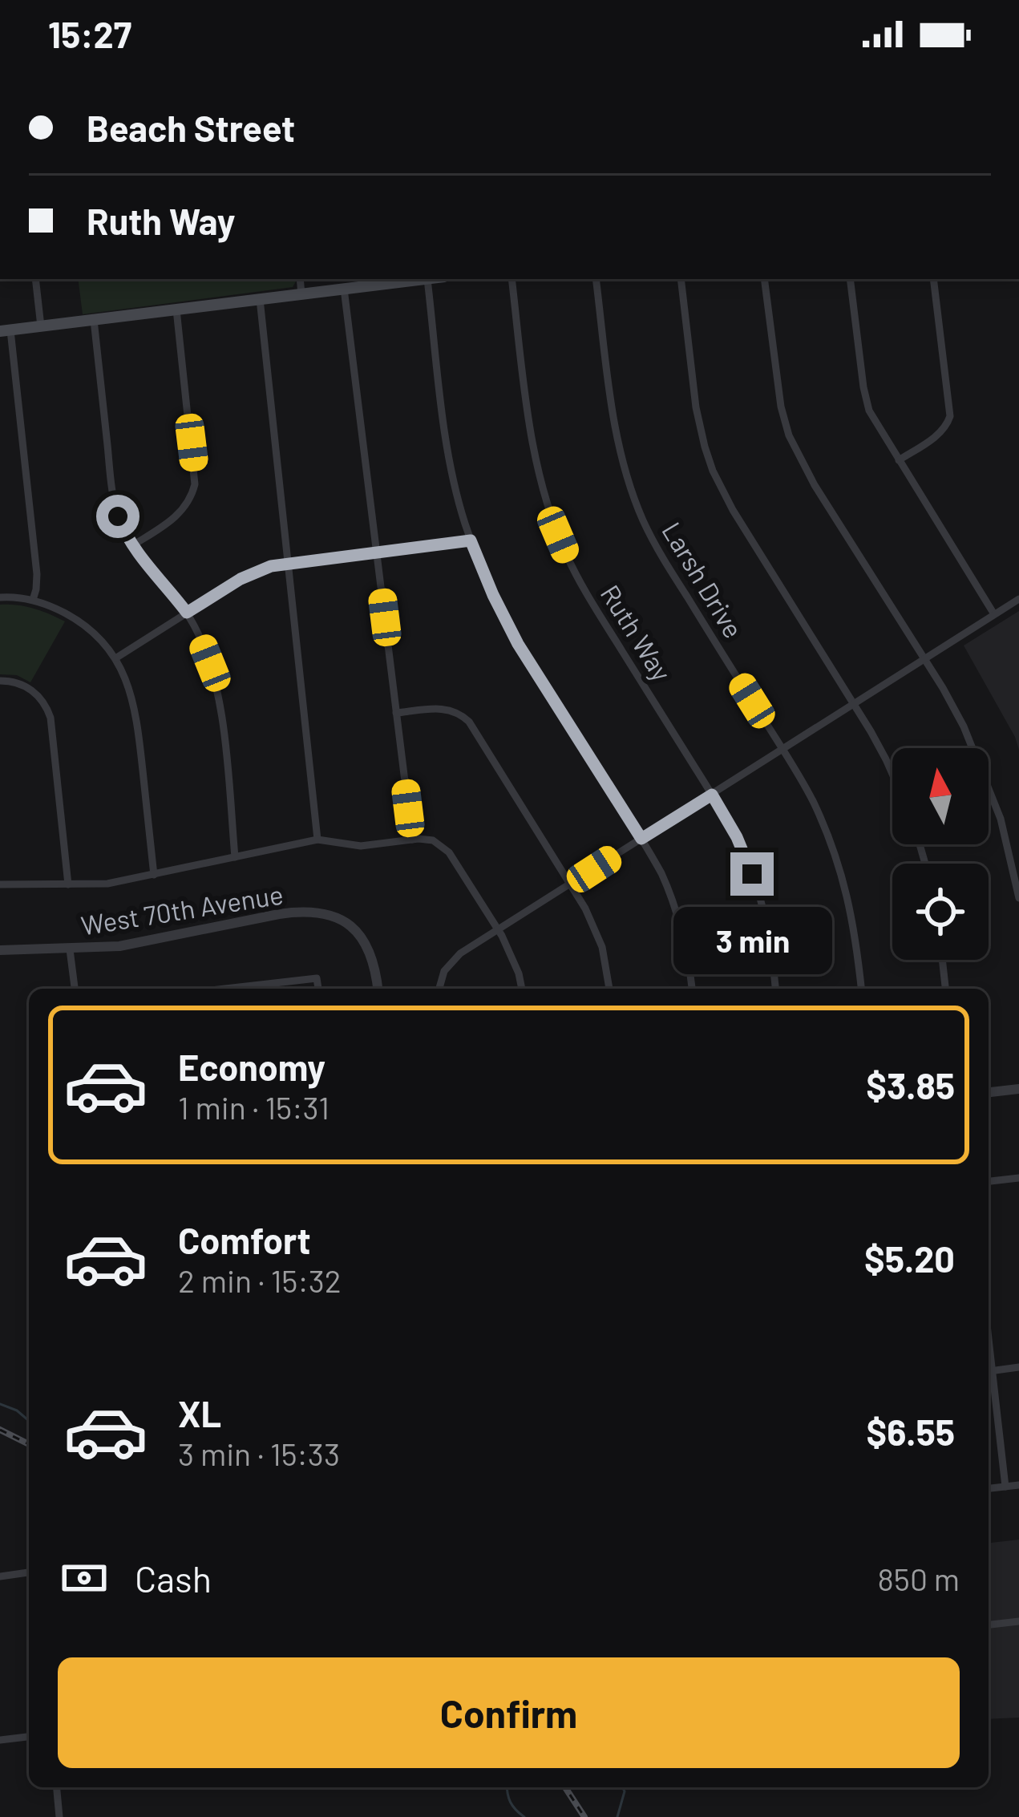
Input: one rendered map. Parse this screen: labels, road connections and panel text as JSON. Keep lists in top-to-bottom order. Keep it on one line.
{"streets":{"street":["Larsh Drive","Ruth Way","West 70th Avenue"]},"north":"top","page":{"status":"15:27","banner":["Beach Street","Ruth Way"],"bubble":"3 min","list":[{"name":"Economy","note":"1 min · 15:31","value":"$3.85"},{"name":"Comfort","note":"2 min · 15:32","value":"$5.20"},{"name":"XL","note":"3 min · 15:33","value":"$6.55"}],"pay":["Cash","850 m"],"buttons":"Confirm"}}
